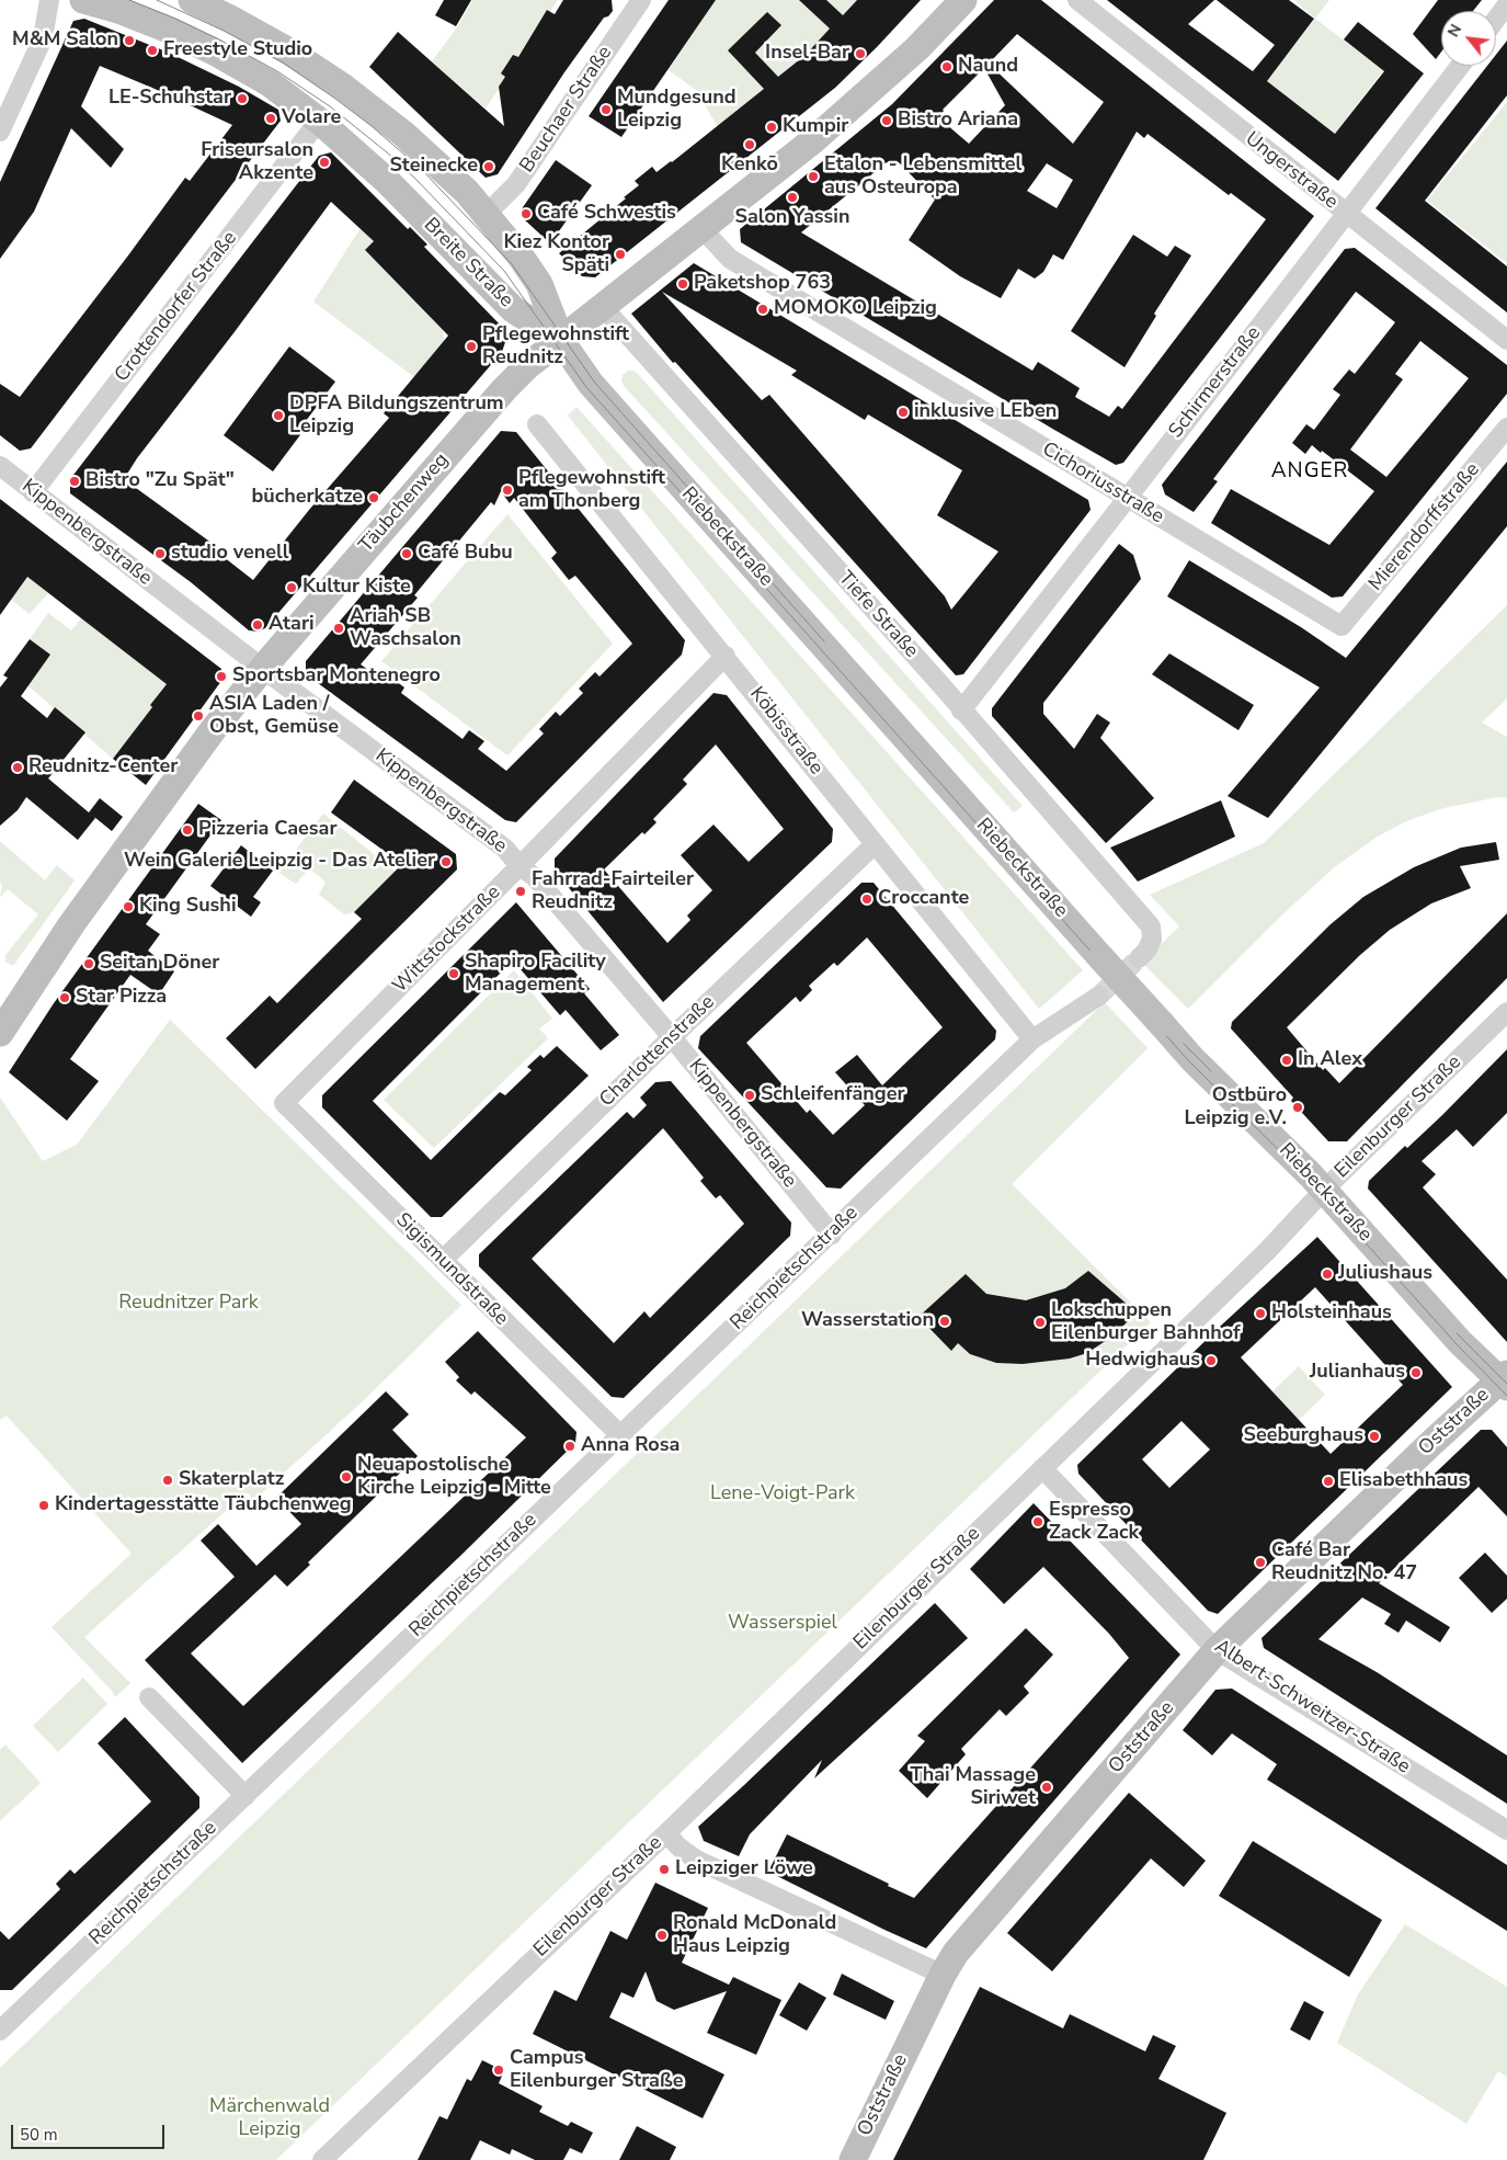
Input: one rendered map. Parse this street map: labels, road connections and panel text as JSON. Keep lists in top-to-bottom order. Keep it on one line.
{"streets":{"main road":["Breite Straße","Täubchenweg","Riebeckstraße","Oststraße"],"street":["Beuchaer Straße","Ungerstraße","Crottendorfer Straße","Schirmerstraße","Cichoriusstraße","Mierendorffstraße","Kippenbergstraße","Tiefe Straße","Köbisstraße","Wittstockstraße","Charlottenstraße","Eilenburger Straße","Reichpietschstraße","Sigismundstraße","Albert-Schweitzer-Straße"]},"crossings":[["Beuchaer Straße","Breite Straße"],["Ungerstraße","Schirmerstraße"],["Breite Straße","Crottendorfer Straße"],["Breite Straße","Täubchenweg"],["Breite Straße","Riebeckstraße"],["Crottendorfer Straße","Kippenbergstraße"],["Schirmerstraße","Cichoriusstraße"],["Schirmerstraße","Tiefe Straße"],["Cichoriusstraße","Täubchenweg"],["Cichoriusstraße","Mierendorffstraße"],["Täubchenweg","Kippenbergstraße"],["Täubchenweg","Riebeckstraße"],["Täubchenweg","Tiefe Straße"],["Kippenbergstraße","Wittstockstraße"],["Kippenbergstraße","Charlottenstraße"],["Kippenbergstraße","Reichpietschstraße"],["Riebeckstraße","Eilenburger Straße"],["Riebeckstraße","Oststraße"],["Köbisstraße","Wittstockstraße"],["Köbisstraße","Charlottenstraße"],["Köbisstraße","Reichpietschstraße"],["Wittstockstraße","Sigismundstraße"],["Charlottenstraße","Sigismundstraße"],["Eilenburger Straße","Albert-Schweitzer-Straße"],["Reichpietschstraße","Sigismundstraße"],["Oststraße","Albert-Schweitzer-Straße"]],"districts":["ANGER"],"parks":["Reudnitzer Park","Lene-Voigt-Park","Wasserspiel","Märchenwald Leipzig"],"places":["M&M Salon","Freestyle Studio","Insel-Bar","Naund","LE-Schuhstar","Mundgesund Leipzig","Volare","Bistro Ariana","Kumpir","Kenkō","Friseursalon Akzente","Steinecke","Etalon - Lebensmittel aus Osteuropa","Salon Yassin","Café Schwestis","Kiez Kontor Späti","Paketshop 763","MOMOKO Leipzig","Pflegewohnstift Reudnitz","inklusive LEben","DPFA Bildungszentrum Leipzig","Bistro \"Zu Spät\"","Pflegewohnstift am Thonberg","bücherkatze","studio venell","Café Bubu","Kultur Kiste","Atari","Ariah SB Waschsalon","Sportsbar Montenegro","ASIA Laden / Obst, Gemüse","Reudnitz-Center","Pizzeria Caesar","Wein Galerie Leipzig - Das Atelier","Fahrrad-Fairteiler Reudnitz","Croccante","King Sushi","Seitan Döner","Shapiro Facility Management","Star Pizza","In Alex","Schleifenfänger","Ostbüro Leipzig e.V.","Juliushaus","Holsteinhaus","Wasserstation","Lokschuppen Eilenburger Bahnhof","Hedwighaus","Julianhaus","Seeburghaus","Anna Rosa","Neuapostolische Kirche Leipzig - Mitte","Skaterplatz","Elisabethhaus","Kindertagesstätte Täubchenweg","Espresso Zack Zack","Café Bar Reudnitz No. 47","Thai Massage Siriwet","Leipziger Löwe","Ronald McDonald Haus Leipzig","Campus Eilenburger Straße"],"scale_bar":"50 m","north":"top left"}
